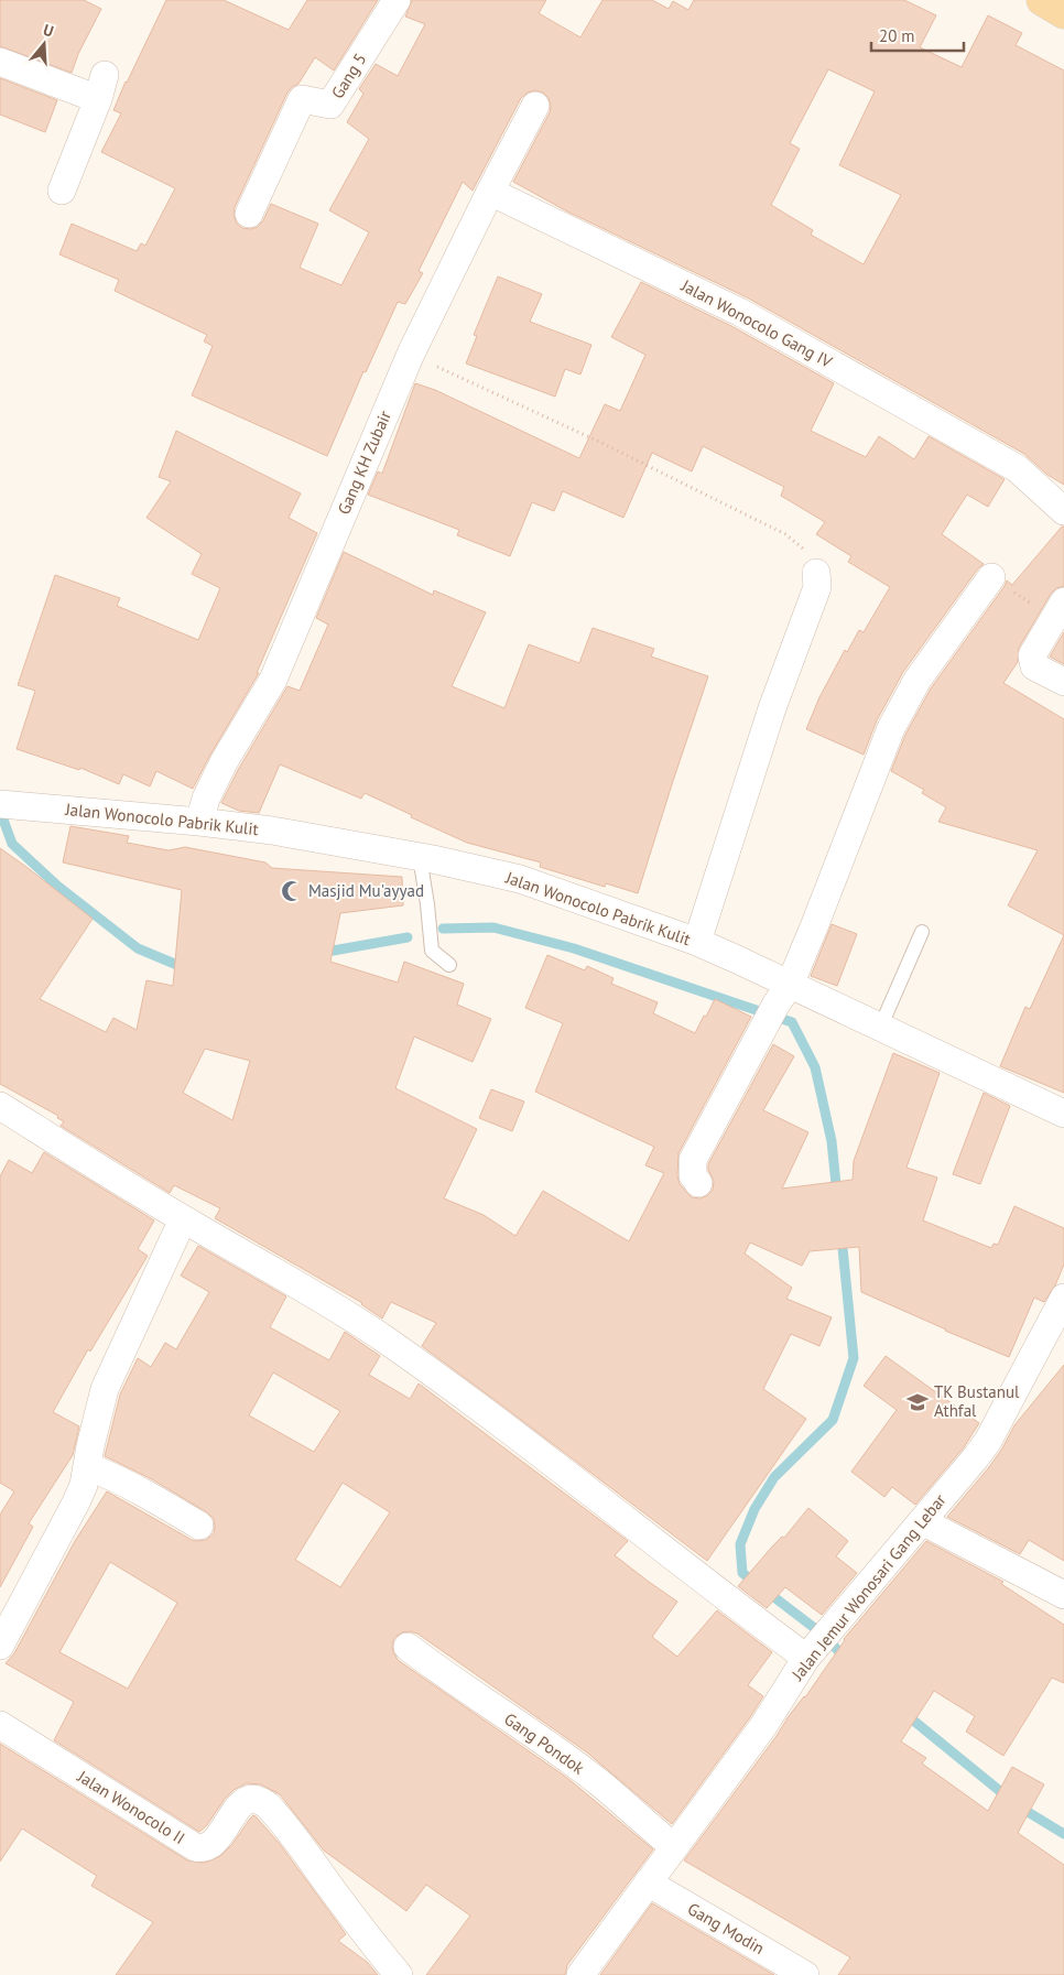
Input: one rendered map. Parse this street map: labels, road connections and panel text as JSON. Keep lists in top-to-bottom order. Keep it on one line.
{"streets":{"street":["Gang 5","Jalan Wonocolo Gang IV","Gang KH Zubair","Jalan Wonocolo Pabrik Kulit","Jalan Jemur Wonosari Gang Lebar","Gang Pondok","Jalan Wonocolo II","Gang Modin"]},"crossings":[["Jalan Wonocolo Gang IV","Gang KH Zubair"],["Gang KH Zubair","Jalan Wonocolo Pabrik Kulit"],["Jalan Jemur Wonosari Gang Lebar","Gang Pondok"],["Jalan Jemur Wonosari Gang Lebar","Gang Modin"]],"places":{"mosque":["Masjid Mu'ayyad"],"school or university":["TK Bustanul Athfal"]},"scale_bar":"20 m","north":"top"}
